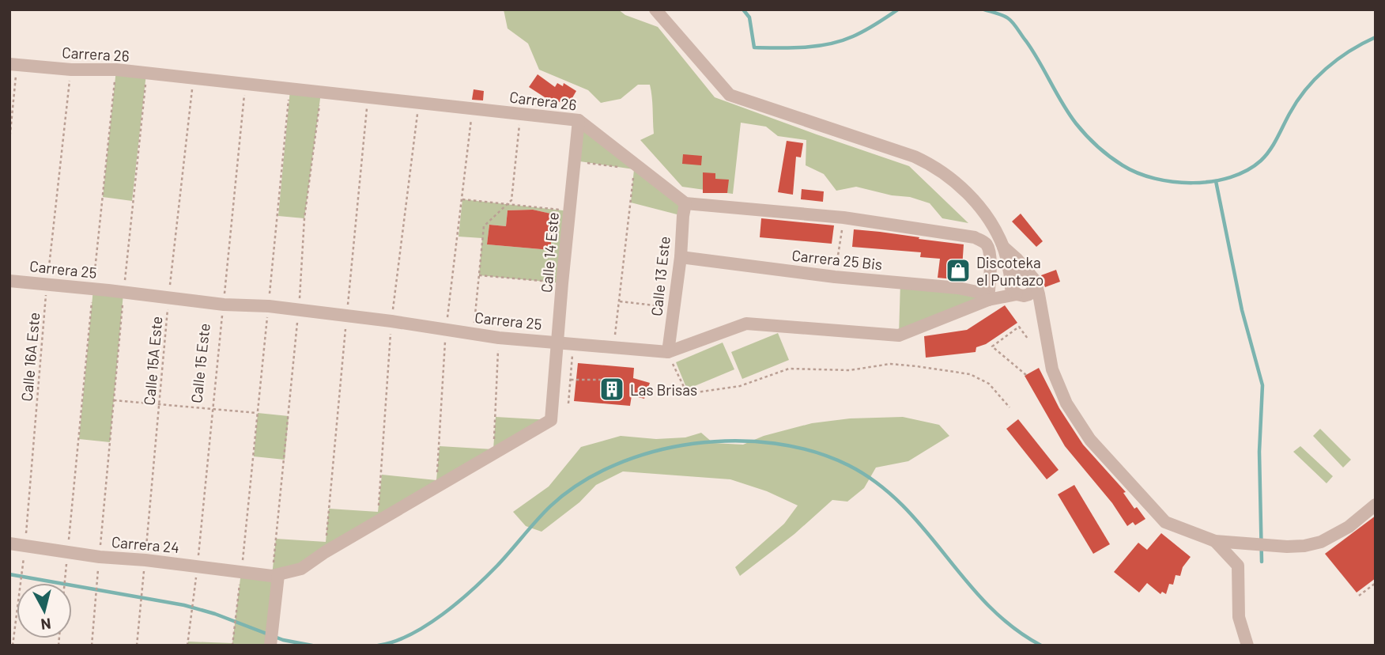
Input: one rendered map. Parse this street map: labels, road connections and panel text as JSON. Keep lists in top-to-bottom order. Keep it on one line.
{"streets":{"street":["Carrera 26","Calle 14 Este","Carrera 25 Bis","Carrera 25","Calle 13 Este","Carrera 24"],"path":["Calle 16A Este","Calle 15A Este","Calle 15 Este"]},"crossings":[["Carrera 26","Calle 14 Este"],["Carrera 26","Calle 13 Este"],["Carrera 26","Calle 16A Este"],["Carrera 26","Calle 15A Este"],["Carrera 26","Calle 15 Este"],["Calle 14 Este","Carrera 25"],["Calle 14 Este","Carrera 24"],["Carrera 25 Bis","Carrera 25"],["Carrera 25 Bis","Calle 13 Este"],["Carrera 25","Calle 13 Este"],["Carrera 25","Calle 16A Este"],["Carrera 25","Calle 15A Este"],["Carrera 25","Calle 15 Este"],["Calle 16A Este","Carrera 24"],["Calle 15A Este","Carrera 24"],["Calle 15 Este","Carrera 24"]],"places":{"shop":["Discoteka el Puntazo"],"building":["Las Brisas"]},"north":"bottom"}
